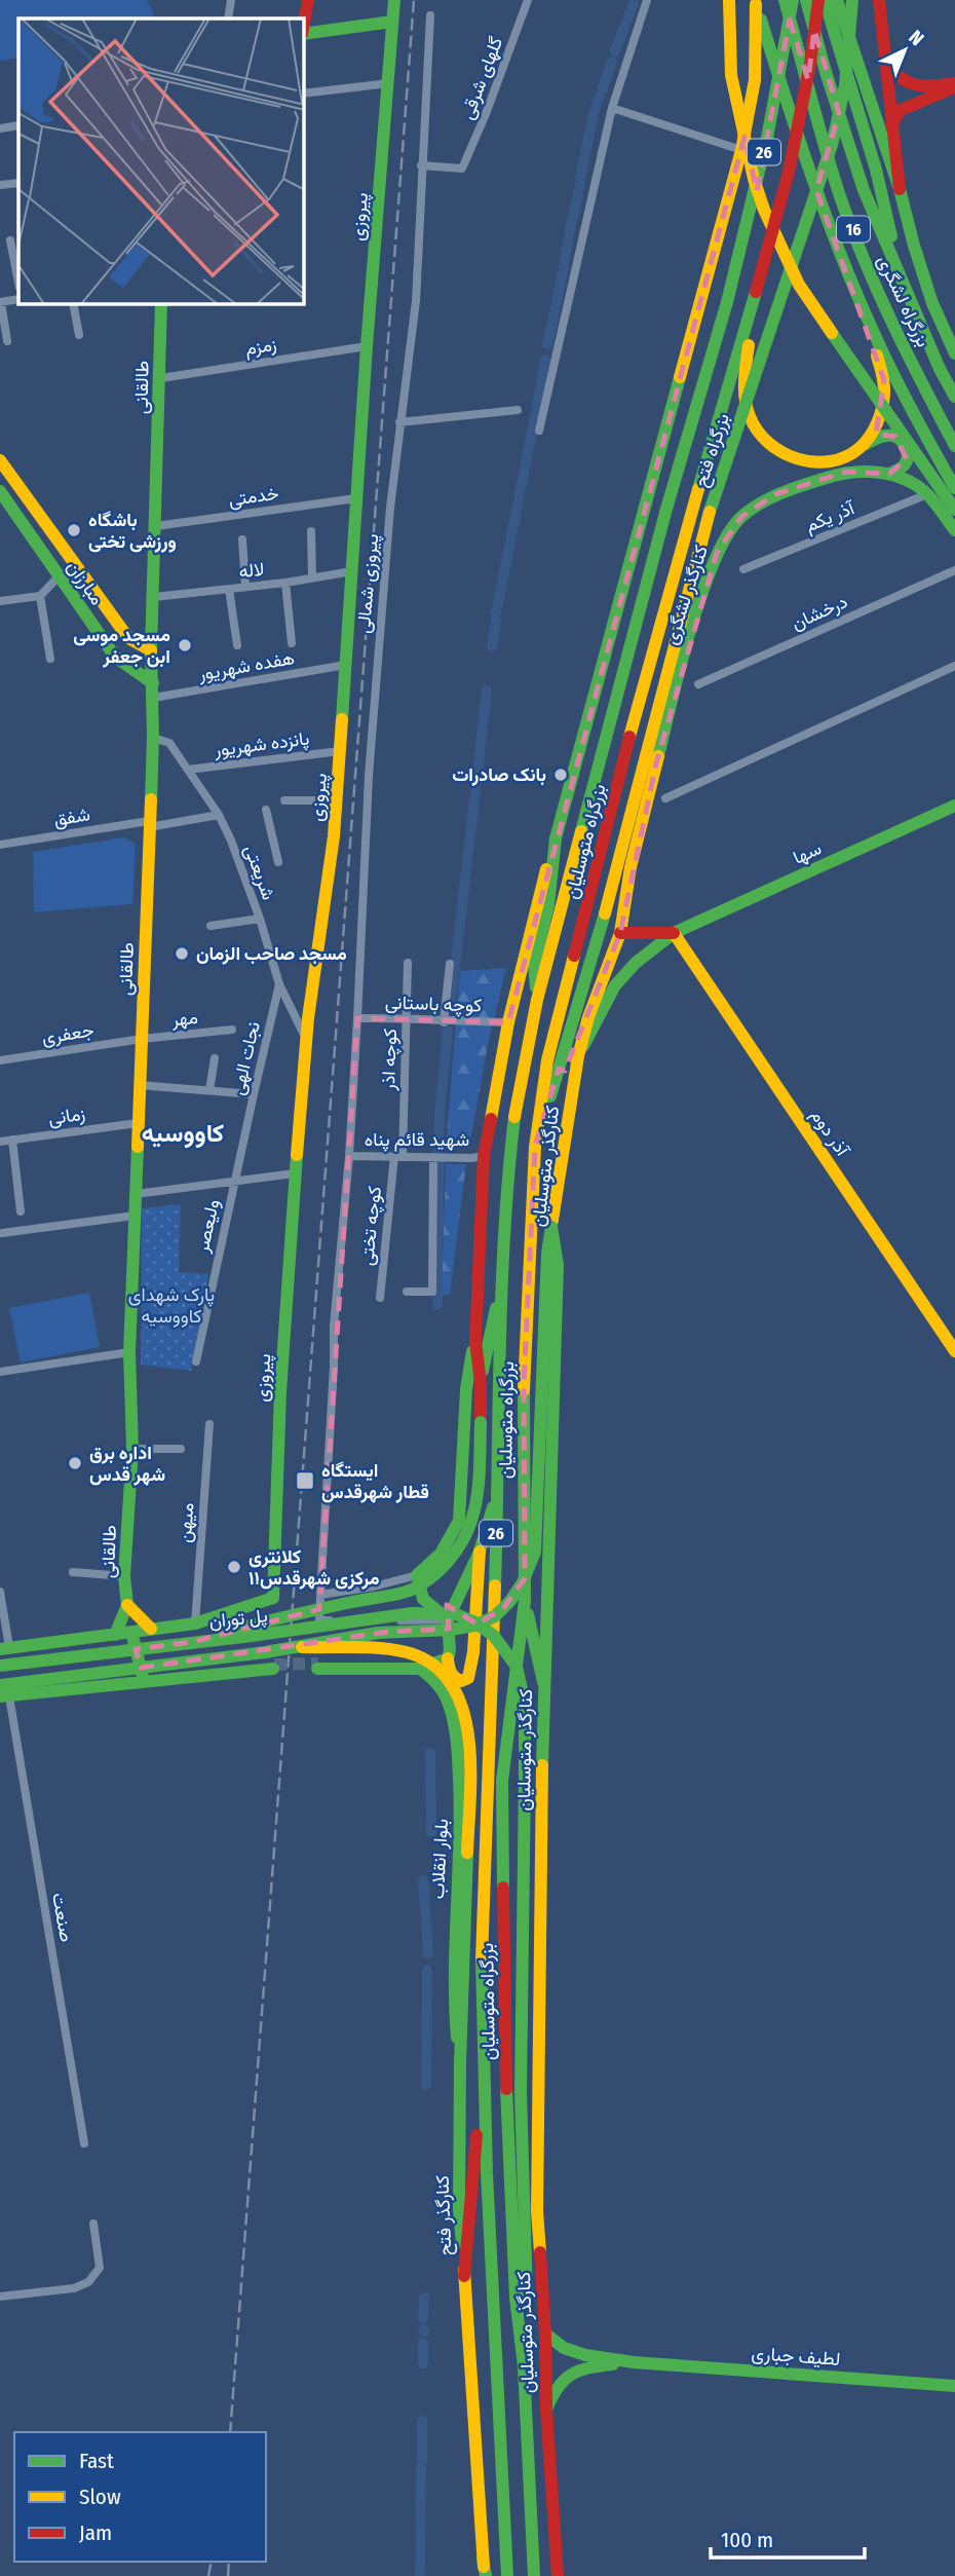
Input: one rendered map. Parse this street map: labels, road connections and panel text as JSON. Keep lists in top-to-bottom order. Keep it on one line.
{"streets":{"main road":["26","پیروزی","16","بزرگراه لشگری","طالقانی","بزرگراه فتح","مبارزان","کنارگذر لشگری","بزرگراه متوسلیان","سها","آذر دوم","کنارگذر متوسلیان","پل توران","بلوار انقلاب","کنارگذر فتح","لطیف جباری"],"street":["گلهای شرقی","زمزم","خدمتی","آذر یکم","لاله","پیروزی شمالی","درخشان","هفده شهریور","پانزده شهریور","شفق","شریعتی","کوچه باستانی","مهر","جعفری","نجات الهی","کوچه اذر","زمانی","شهید قائم پناه","ولیعصر","کوچه تختی","میهن","صنعت"]},"crossings":[["گلهای شرقی","پیروزی شمالی"],["26","بزرگراه متوسلیان"],["پیروزی","زمزم"],["پیروزی","خدمتی"],["پیروزی","لاله"],["پیروزی","هفده شهریور"],["پیروزی","پانزده شهریور"],["پیروزی","شریعتی"],["پیروزی","میهن"],["زمزم","طالقانی"],["طالقانی","خدمتی"],["طالقانی","لاله"],["طالقانی","مبارزان"],["طالقانی","هفده شهریور"],["طالقانی","شفق"],["طالقانی","شریعتی"],["طالقانی","مهر"],["طالقانی","جعفری"],["طالقانی","زمانی"],["آذر یکم","کنارگذر لشگری"],["پیروزی شمالی","کوچه باستانی"],["پیروزی شمالی","شهید قائم پناه"],["کنارگذر لشگری","سها"],["کنارگذر لشگری","کنارگذر متوسلیان"],["پانزده شهریور","شریعتی"],["شفق","شریعتی"],["بزرگراه متوسلیان","پل توران"],["سها","آذر دوم"],["سها","کنارگذر متوسلیان"],["شریعتی","نجات الهی"],["کوچه باستانی","کوچه اذر"],["مهر","جعفری"],["نجات الهی","ولیعصر"],["کوچه اذر","شهید قائم پناه"],["کوچه اذر","کوچه تختی"],["شهید قائم پناه","کوچه تختی"],["کنارگذر متوسلیان","پل توران"],["پل توران","کنارگذر فتح"],["بلوار انقلاب","کنارگذر فتح"]],"districts":["کاووسیه"],"parks":["پارک شهدای کاووسیه"],"places":{"other":["باشگاه ورزشی تختی","مسجد موسی ابن جعفر","بانک صادرات","مسجد صاحب الزمان","اداره برق شهر قدس","کلانتری ۱۱مرکزی شهرقدس"],"transit":["ایستگاه قطار شهرقدس"]},"legend":["Fast","Slow","Jam"],"scale_bar":"100 m","north":"top right"}
